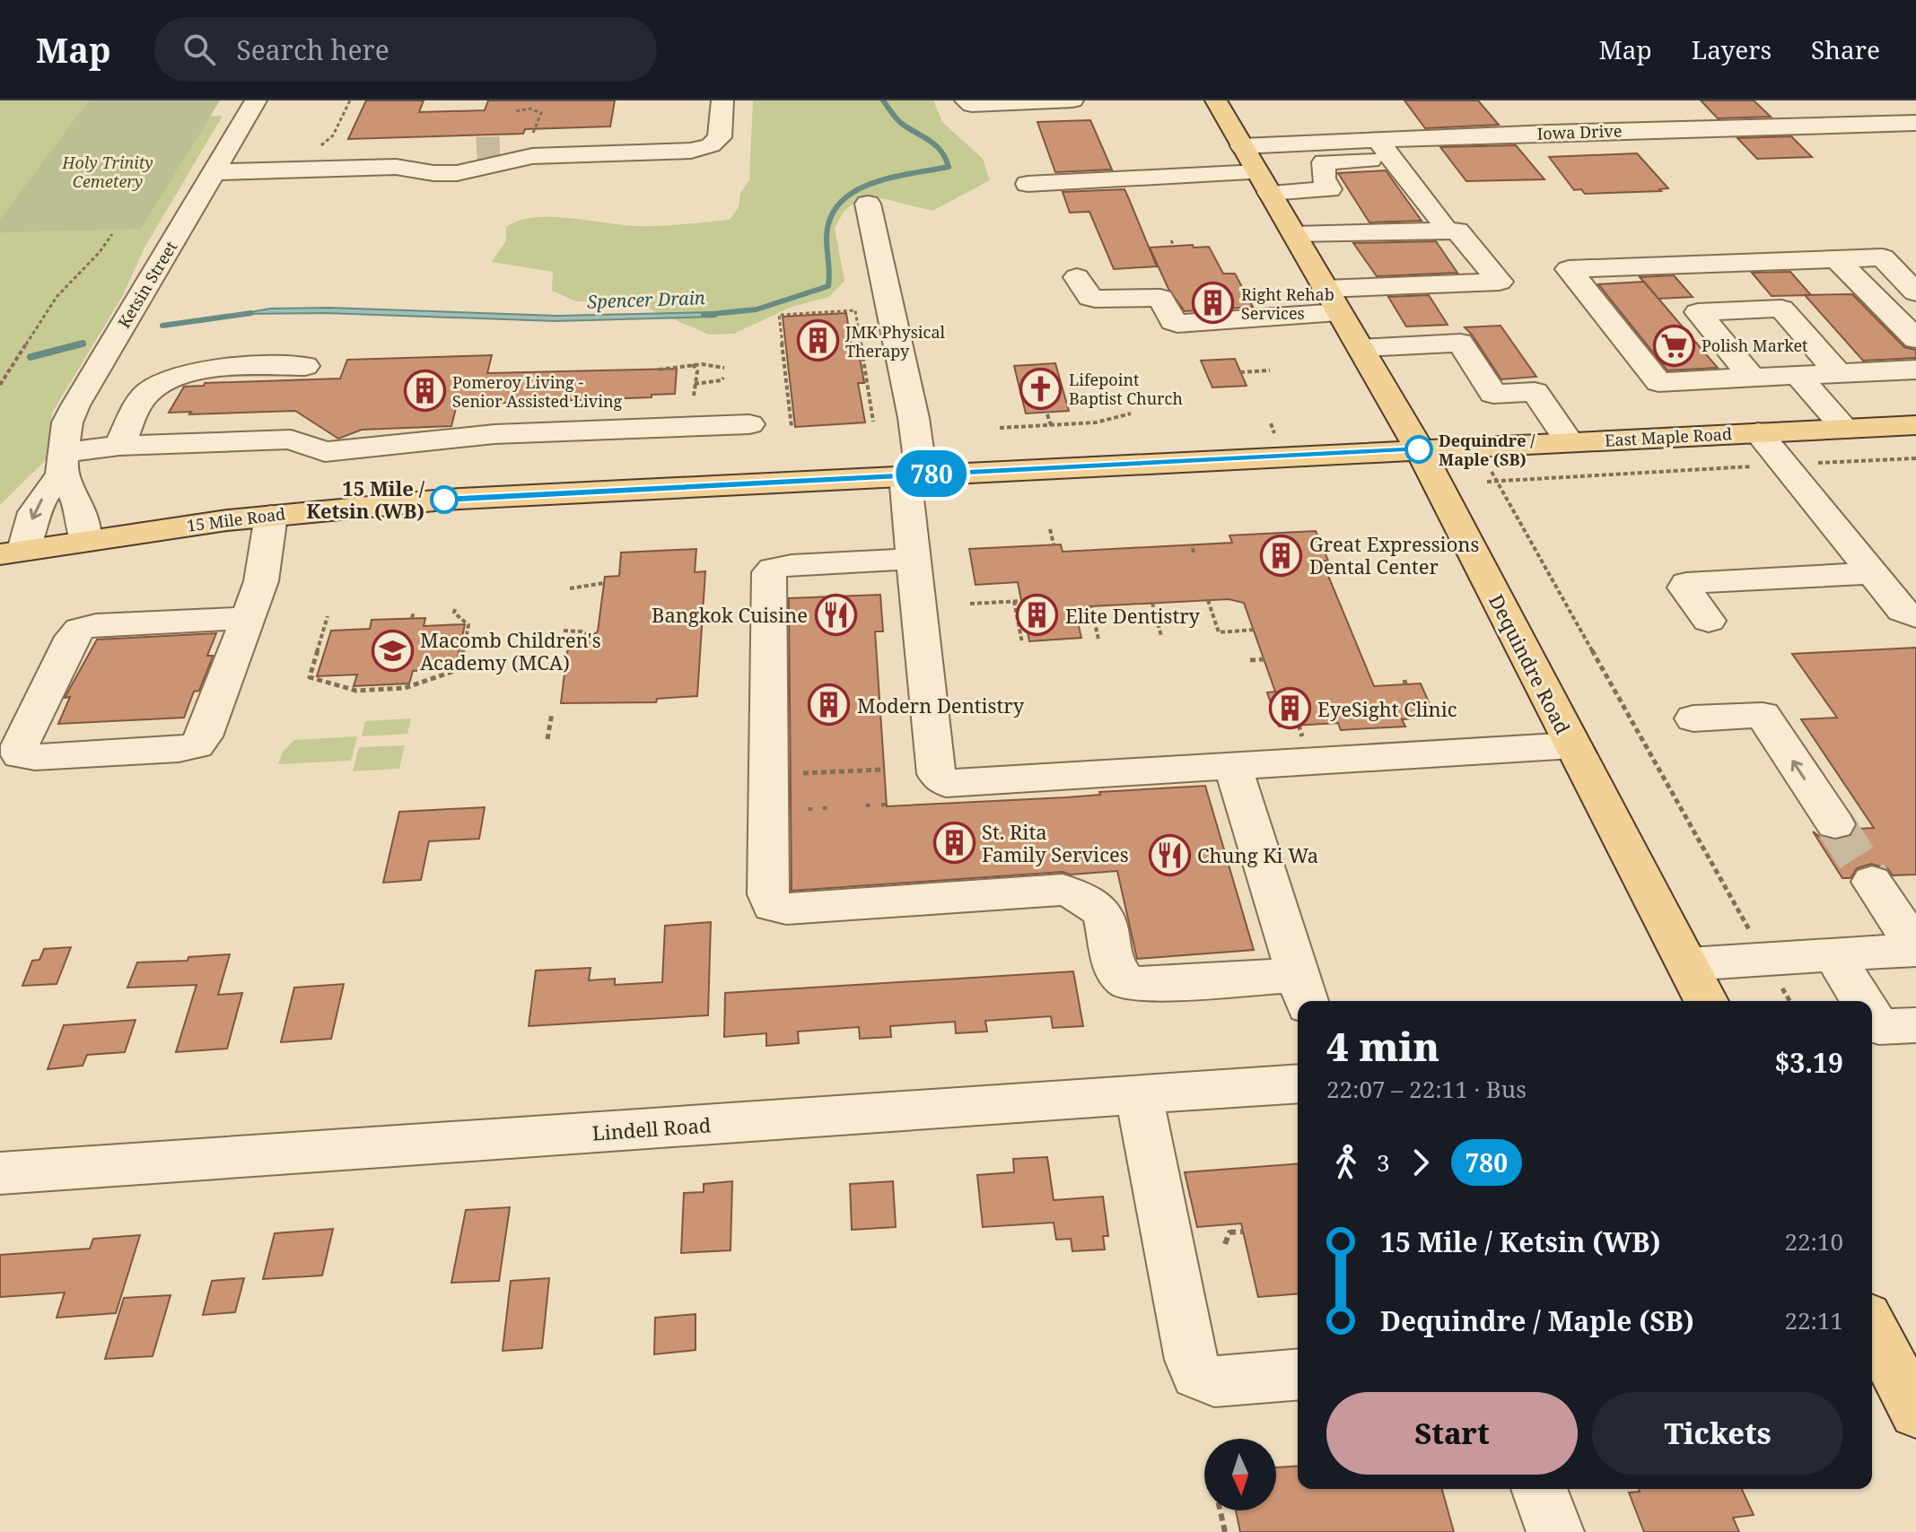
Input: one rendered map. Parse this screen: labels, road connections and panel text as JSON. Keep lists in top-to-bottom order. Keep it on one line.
{"streets":{"main road":["East Maple Road","15 Mile Road","Dequindre Road"],"street":["Iowa Drive","Ketsin Street","Lindell Road"]},"crossings":[["Iowa Drive","Dequindre Road"],["Ketsin Street","15 Mile Road"],["East Maple Road","15 Mile Road"],["East Maple Road","Dequindre Road"],["15 Mile Road","Dequindre Road"]],"water":["Spencer Drain"],"parks":["Holy Trinity Cemetery"],"places":{"building":["Right Rehab Services","JMK Physical Therapy","Pomeroy Living - Senior Assisted Living","Great Expressions Dental Center","Elite Dentistry","Modern Dentistry","EyeSight Clinic","St. Rita Family Services"],"supermarket":["Polish Market"],"church":["Lifepoint Baptist Church"],"other":["Dequindre / Maple (SB)","15 Mile / Ketsin (WB)"],"restaurant":["Bangkok Cuisine","Chung Ki Wa"],"school or university":["Macomb Children's Academy (MCA)"]},"lines":["bus line 780"],"north":"bottom","page":{"header":"Map","search":"Search here","nav":["Map","Layers","Share"],"on_map":"780","heading":["4 min","22:07 – 22:11 · Bus","$3.19"],"legs":["3","780"],"list":[{"name":"15 Mile / Ketsin (WB)","value":"22:10"},{"name":"Dequindre / Maple (SB)","value":"22:11"}],"buttons":["Start","Tickets"]}}
